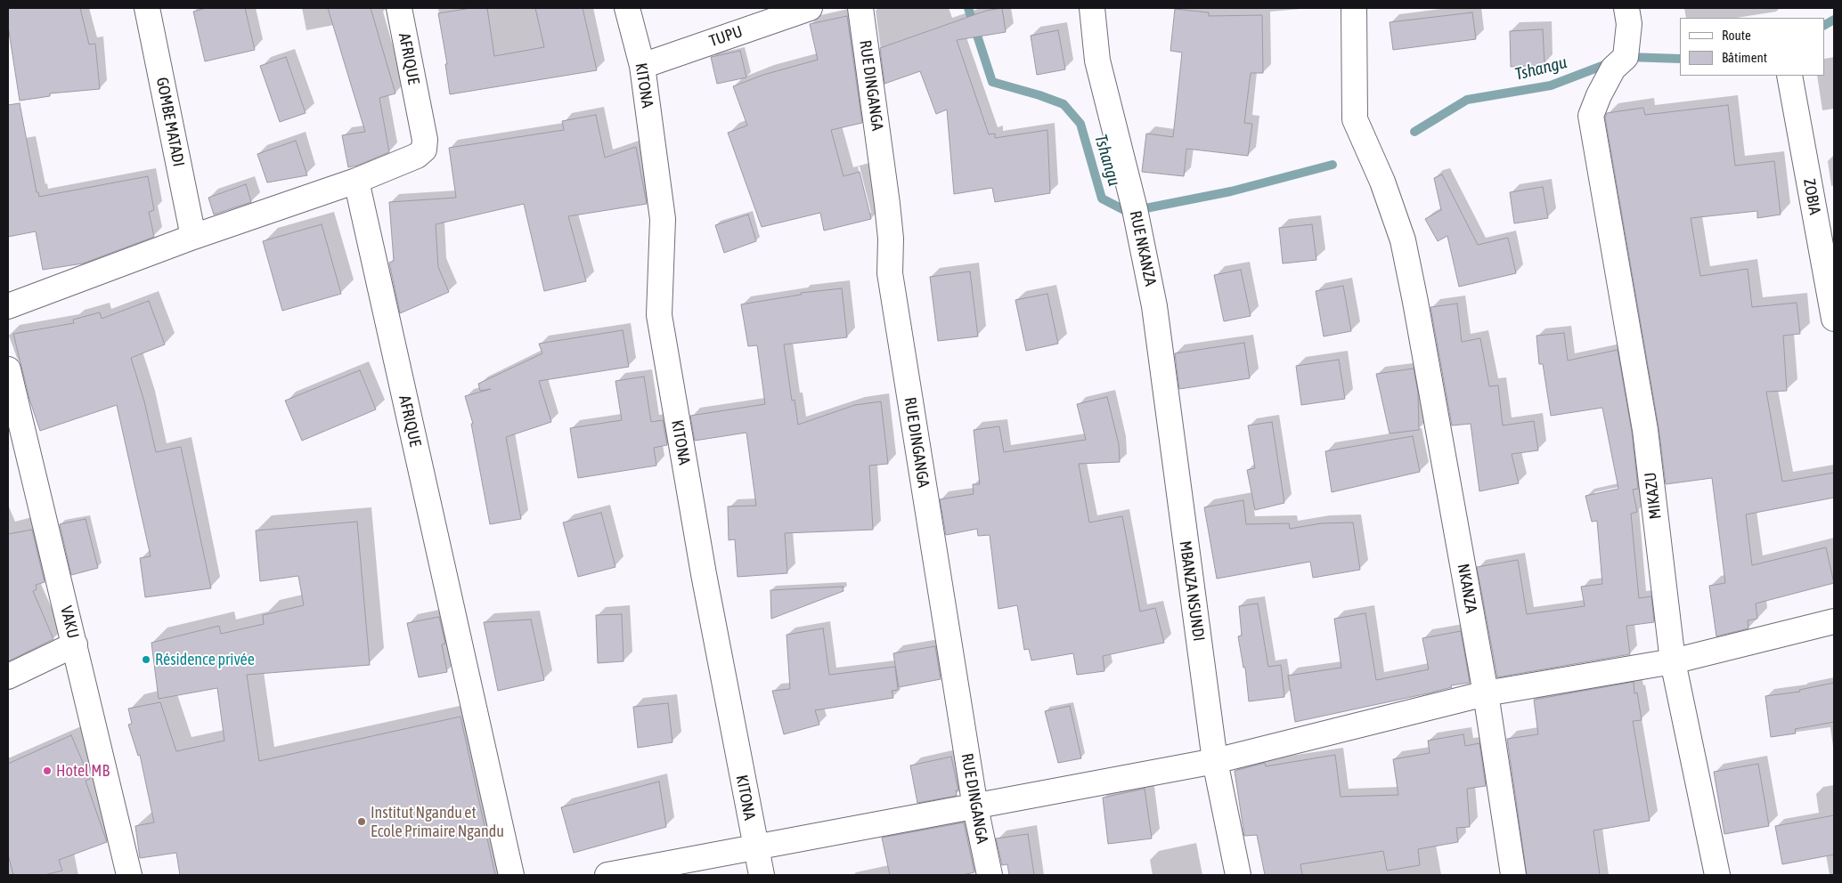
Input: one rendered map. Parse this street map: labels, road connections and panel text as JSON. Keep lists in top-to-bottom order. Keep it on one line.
{"streets":{"street":["TUPU","AFRIQUE","KITONA","RUE DINGANGA","GOMBE MATADI","ZOBIA","RUE NKANZA","MIKAZU","NKANZA","MBANZA NSUNDI","VAKU"]},"crossings":[["TUPU","KITONA"],["RUE NKANZA","MBANZA NSUNDI"]],"water":["Tshangu"],"places":["Résidence privée","Hotel MB","Institut Ngandu et Ecole Primaire Ngandu"],"legend":["Route","Bâtiment"]}
